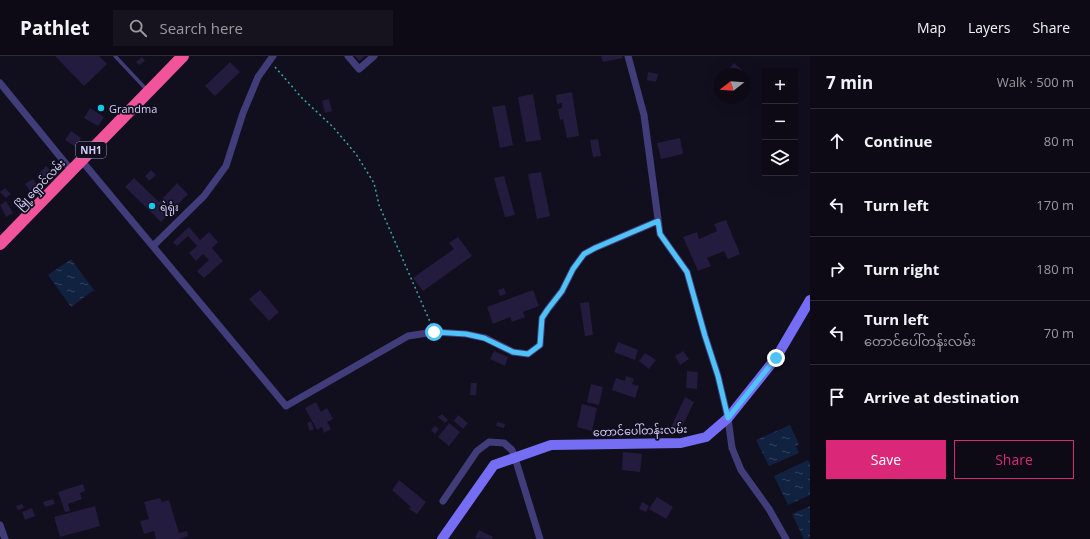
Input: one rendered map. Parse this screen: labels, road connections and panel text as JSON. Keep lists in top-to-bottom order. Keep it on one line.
{"streets":{"highway":["NH1","မြို့ရှောင်လမ်း"],"street":["တောင်ပေါ်တန်းလမ်း"]},"places":["Grandma","ရဲရုံး"],"north":"left","page":{"header":"Pathlet","search":"Search here","nav":["Map","Layers","Share"],"heading":["7 min","Walk · 500 m"],"map_buttons":["+","−"],"list":[["Continue","80 m"],["Turn left","170 m"],["Turn right","180 m"],["Turn left","တောင်ပေါ်တန်းလမ်း","70 m"],"Arrive at destination"],"buttons":["Save","Share"]}}
